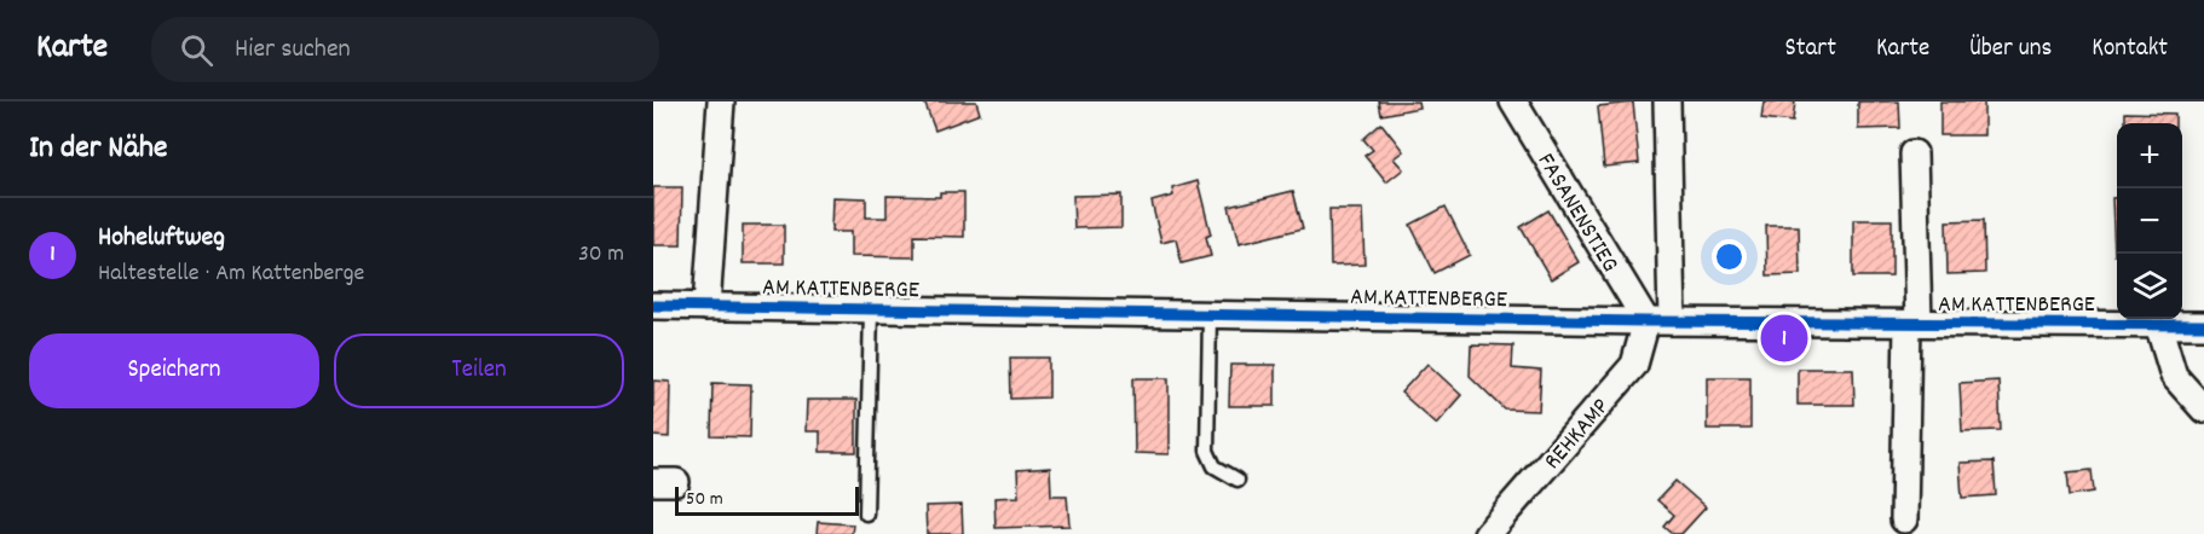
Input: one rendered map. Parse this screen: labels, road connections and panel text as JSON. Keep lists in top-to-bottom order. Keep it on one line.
{"streets":{"street":["FASANENSTIEG","AM KATTENBERGE","REHKAMP"]},"crossings":[["FASANENSTIEG","AM KATTENBERGE"],["FASANENSTIEG","REHKAMP"],["AM KATTENBERGE","REHKAMP"]],"scale_bar":"50 m","page":{"header":"Karte","search":"Hier suchen","nav":["Start","Karte","Über uns","Kontakt"],"heading":"In der Nähe","map_buttons":["+","−"],"list":[{"mark":"1","name":"Hoheluftweg","note":"Haltestelle · Am Kattenberge","value":"30 m"}],"buttons":["Speichern","Teilen"],"pins":"1","scale":"50 m"}}
